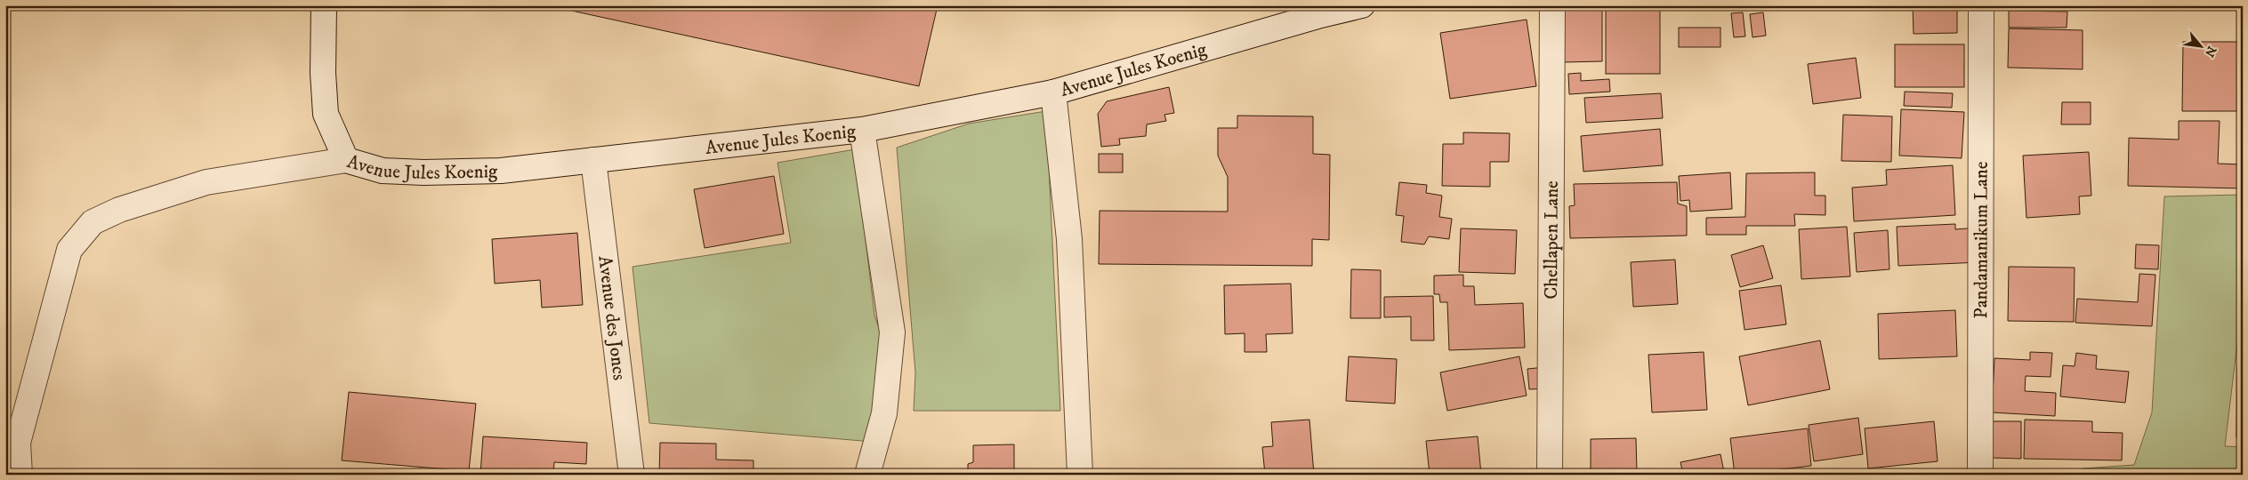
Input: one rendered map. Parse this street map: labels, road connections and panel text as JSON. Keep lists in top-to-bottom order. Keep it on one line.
{"streets":{"street":["Avenue Jules Koenig","Chellapen Lane","Pandamanikum Lane","Avenue des Joncs"]},"crossings":[["Avenue Jules Koenig","Avenue des Joncs"]],"north":"bottom right"}
